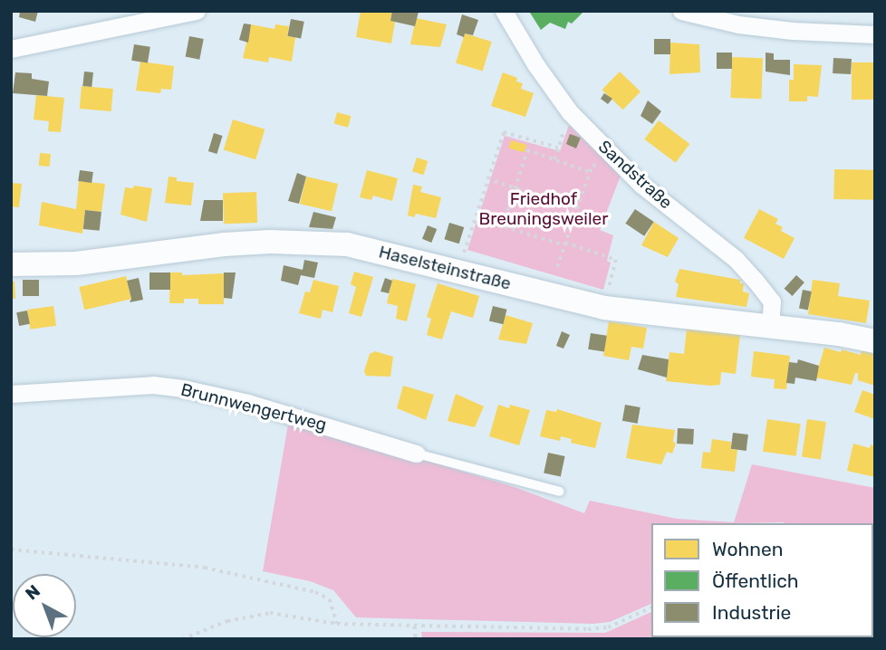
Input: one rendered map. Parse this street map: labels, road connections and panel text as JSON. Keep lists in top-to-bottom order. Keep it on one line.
{"streets":{"street":["Sandstraße","Haselsteinstraße","Brunnwengertweg"]},"crossings":[["Sandstraße","Haselsteinstraße"]],"parks":["Friedhof Breuningsweiler"],"legend":["Wohnen","Öffentlich","Industrie"],"north":"top left"}
